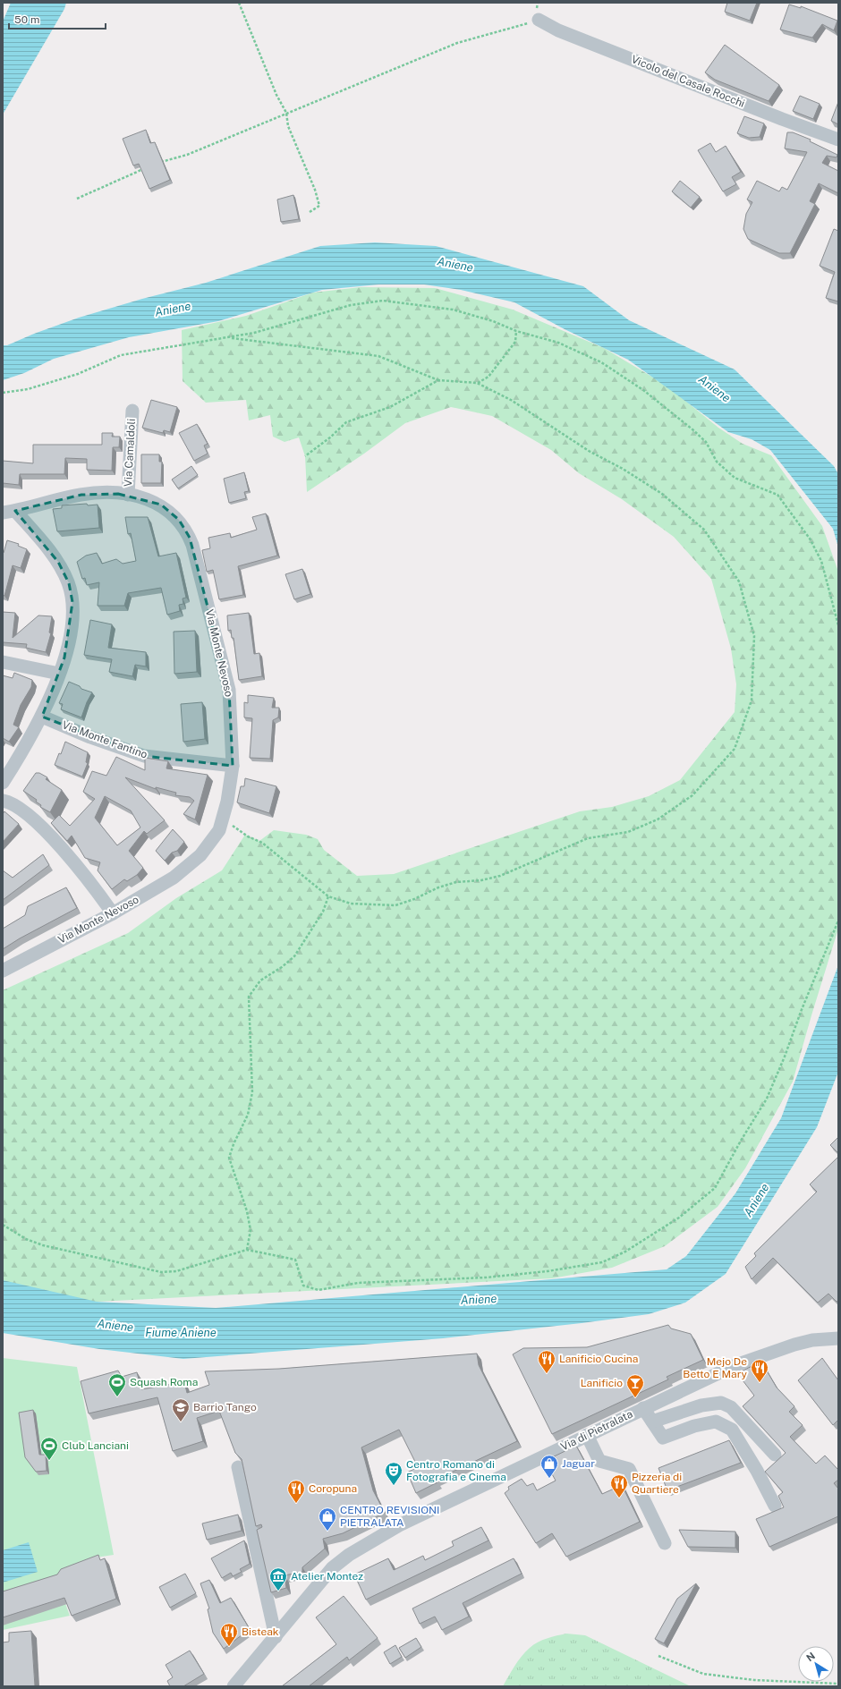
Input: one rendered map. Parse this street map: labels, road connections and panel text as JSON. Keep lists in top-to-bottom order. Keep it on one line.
{"streets":{"street":["Vicolo del Casale Rocchi","Via Camaldoli","Via Monte Nevoso","Via Monte Fantino","Via di Pietralata"]},"crossings":[["Via Camaldoli","Via Monte Nevoso"],["Via Monte Nevoso","Via Monte Fantino"]],"water":["Aniene","Fiume Aniene"],"places":{"restaurant":["Lanificio Cucina","Mejo De Betto E Mary","Pizzeria di Quartiere","Coropuna","Bisteak"],"sports":["Squash Roma","Club Lanciani"],"bar":["Lanificio"],"school or university":["Barrio Tango"],"shop":["Jaguar","CENTRO REVISIONI PIETRALATA"],"theatre":["Centro Romano di Fotografia e Cinema"],"museum":["Atelier Montez"]},"scale_bar":"50 m","north":"top left"}
